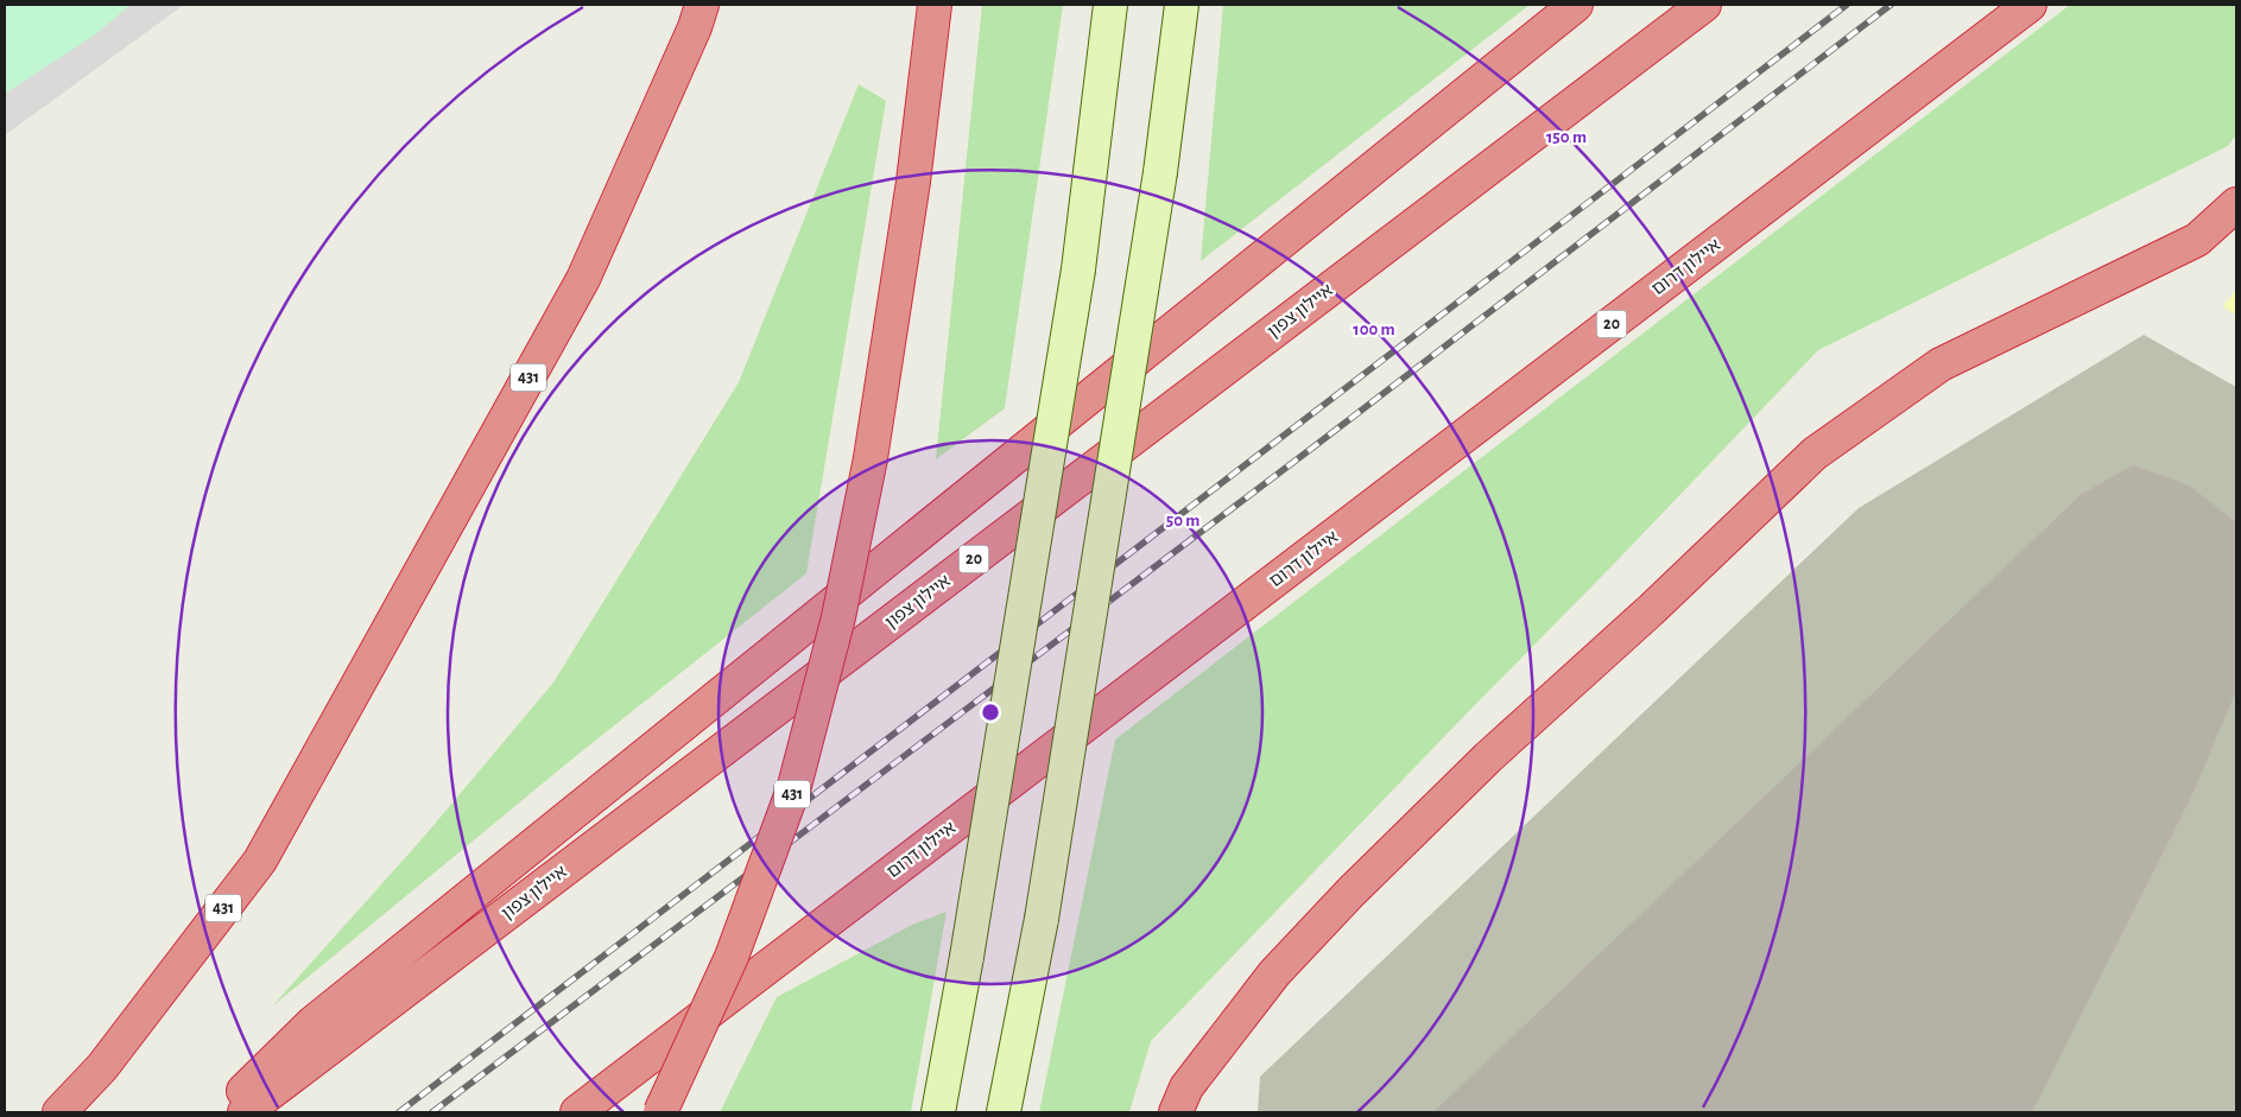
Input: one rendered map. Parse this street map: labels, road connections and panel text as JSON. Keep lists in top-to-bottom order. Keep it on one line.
{"streets":{"highway":["איילון דרום","איילון צפון","20","431"]},"rings":["150 m","100 m","50 m"]}
